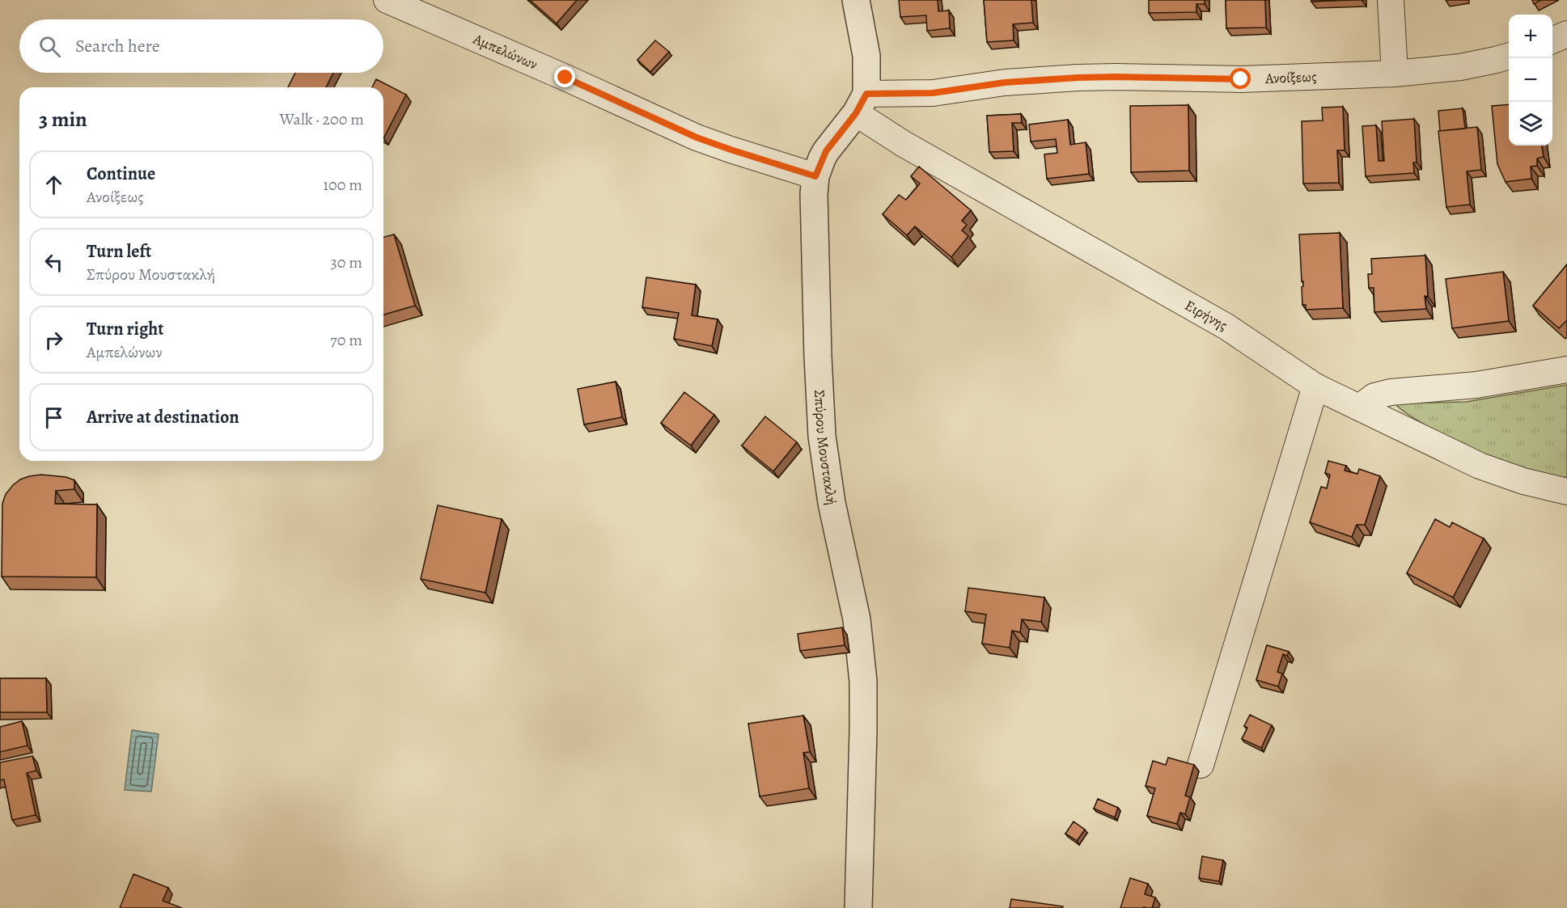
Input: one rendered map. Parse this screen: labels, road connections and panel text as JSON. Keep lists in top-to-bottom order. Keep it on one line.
{"streets":{"street":["Αμπελώνων","Ανοίξεως","Ειρήνης","Σπύρου Μουστακλή"]},"crossings":[["Αμπελώνων","Σπύρου Μουστακλή"],["Ανοίξεως","Ειρήνης"],["Ανοίξεως","Σπύρου Μουστακλή"],["Ειρήνης","Σπύρου Μουστακλή"]],"page":{"map_buttons":["+","−"],"search":"Search here","heading":["3 min","Walk · 200 m"],"list":[["Continue","Ανοίξεως","100 m"],["Turn left","Σπύρου Μουστακλή","30 m"],["Turn right","Αμπελώνων","70 m"],"Arrive at destination"]}}
